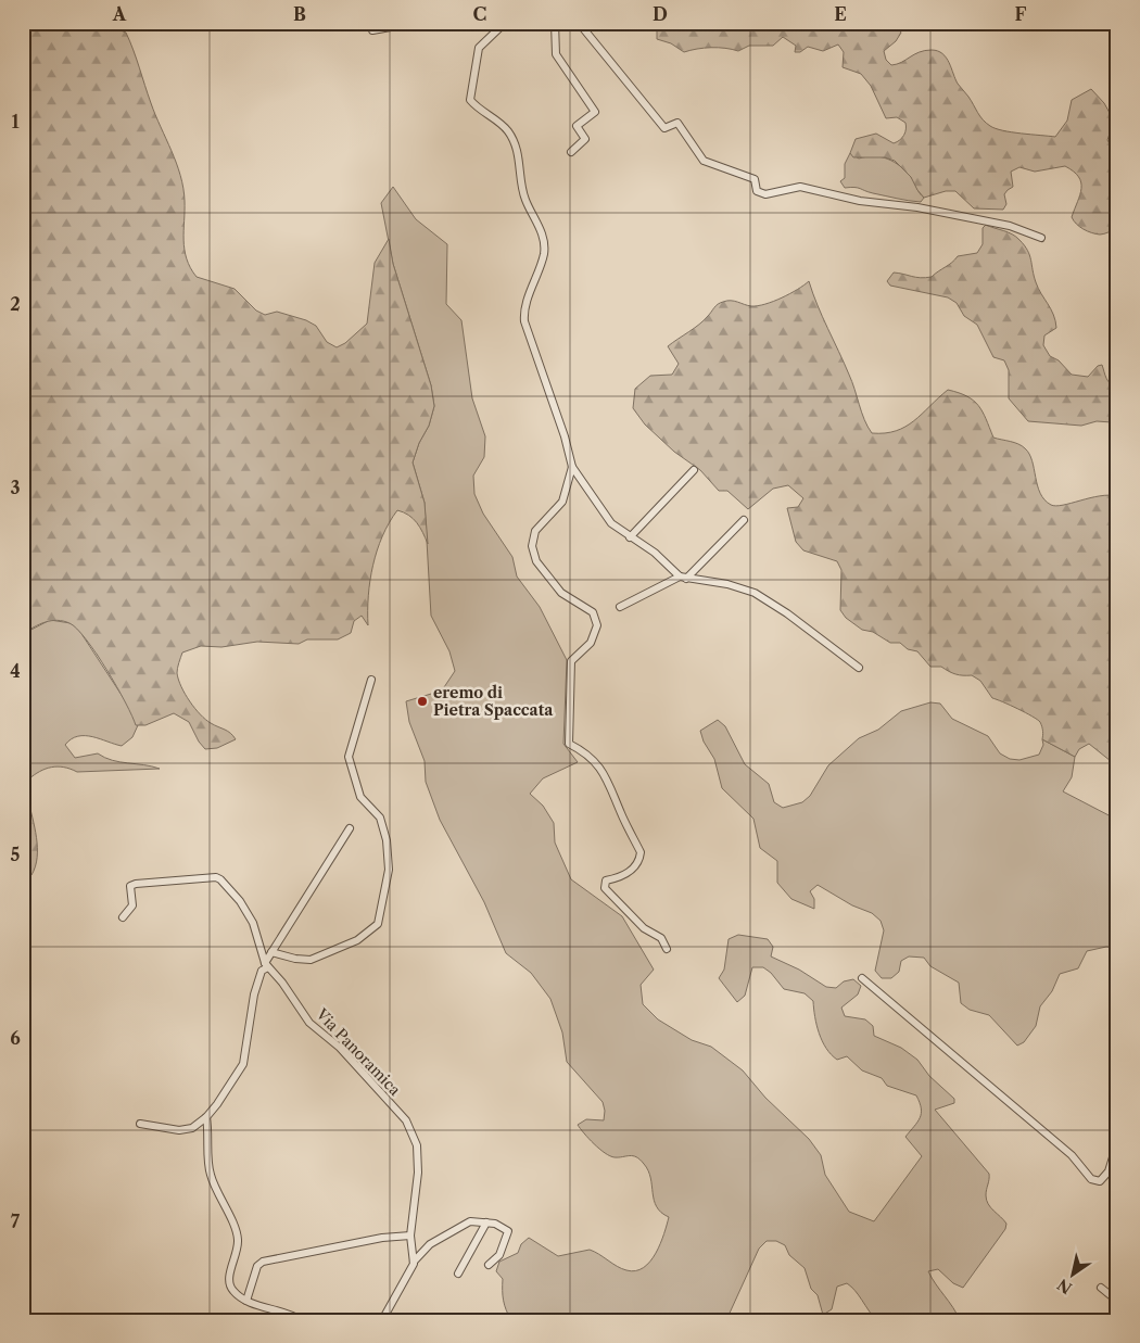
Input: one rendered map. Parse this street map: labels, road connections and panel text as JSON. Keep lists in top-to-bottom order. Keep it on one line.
{"streets":{"street":["Via Panoramica"]},"places":["eremo di Pietra Spaccata"],"north":"bottom left","grid":{"columns":["A","B","C","D","E","F"],"rows":["1","2","3","4","5","6","7"]}}
